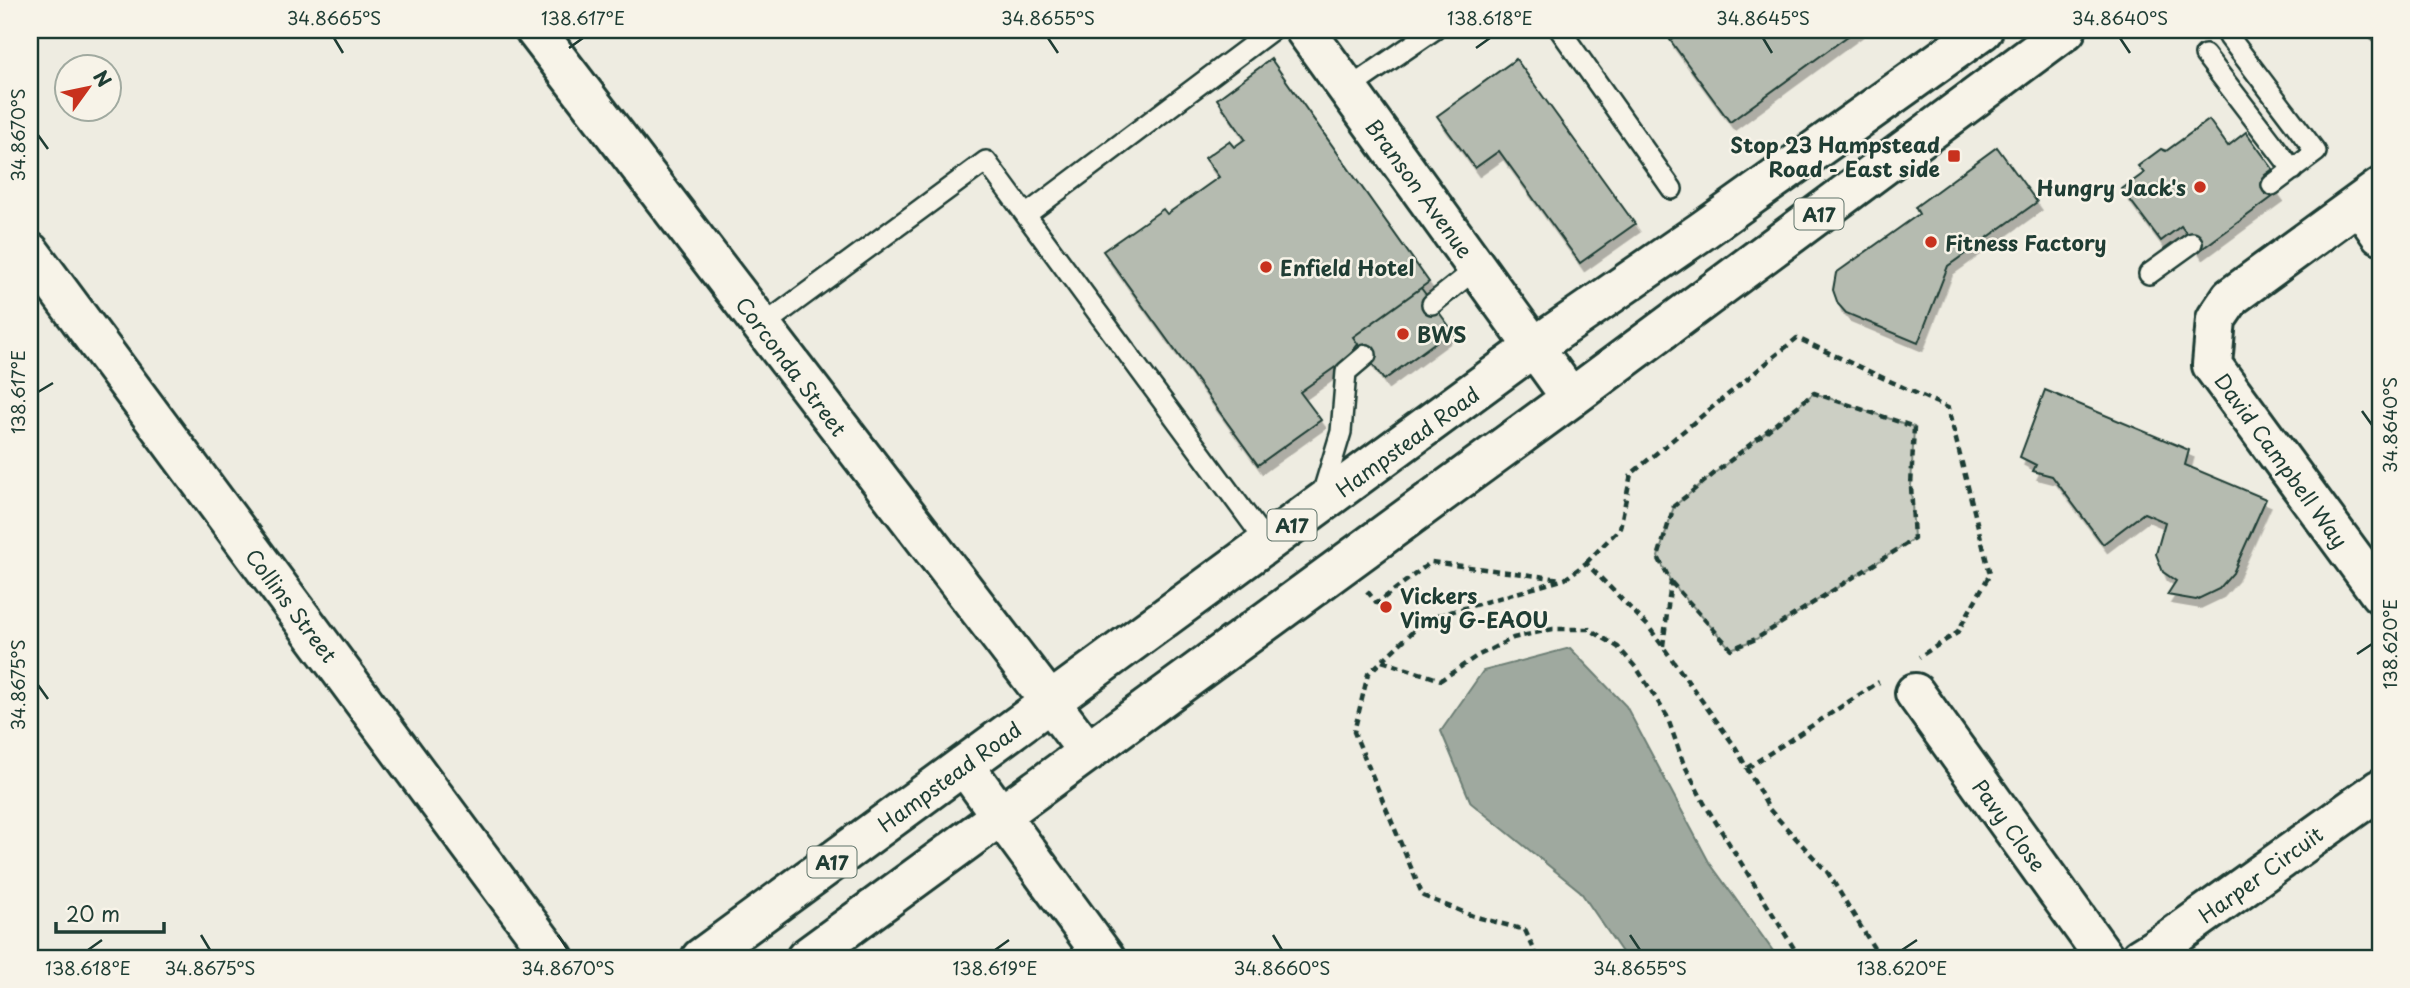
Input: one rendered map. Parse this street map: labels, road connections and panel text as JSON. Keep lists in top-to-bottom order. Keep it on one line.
{"streets":{"main road":["Branson Avenue","A17","Corconda Street","Hampstead Road","David Campbell Way","Collins Street","Pavy Close","Harper Circuit"]},"crossings":[["Branson Avenue","A17"],["Branson Avenue","Hampstead Road"],["A17","Corconda Street"],["Corconda Street","Hampstead Road"]],"places":{"transit":["Stop 23 Hampstead Road - East side"],"other":["Hungry Jack's","Fitness Factory","Enfield Hotel","BWS","Vickers Vimy G-EAOU"]},"scale_bar":"20 m","north":"top right","coordinates":["34.8665°S","138.617°E","34.8655°S","138.618°E","34.8645°S","34.8640°S","34.8670°S","138.620°E","34.8675°S","138.619°E","34.8660°S"]}
